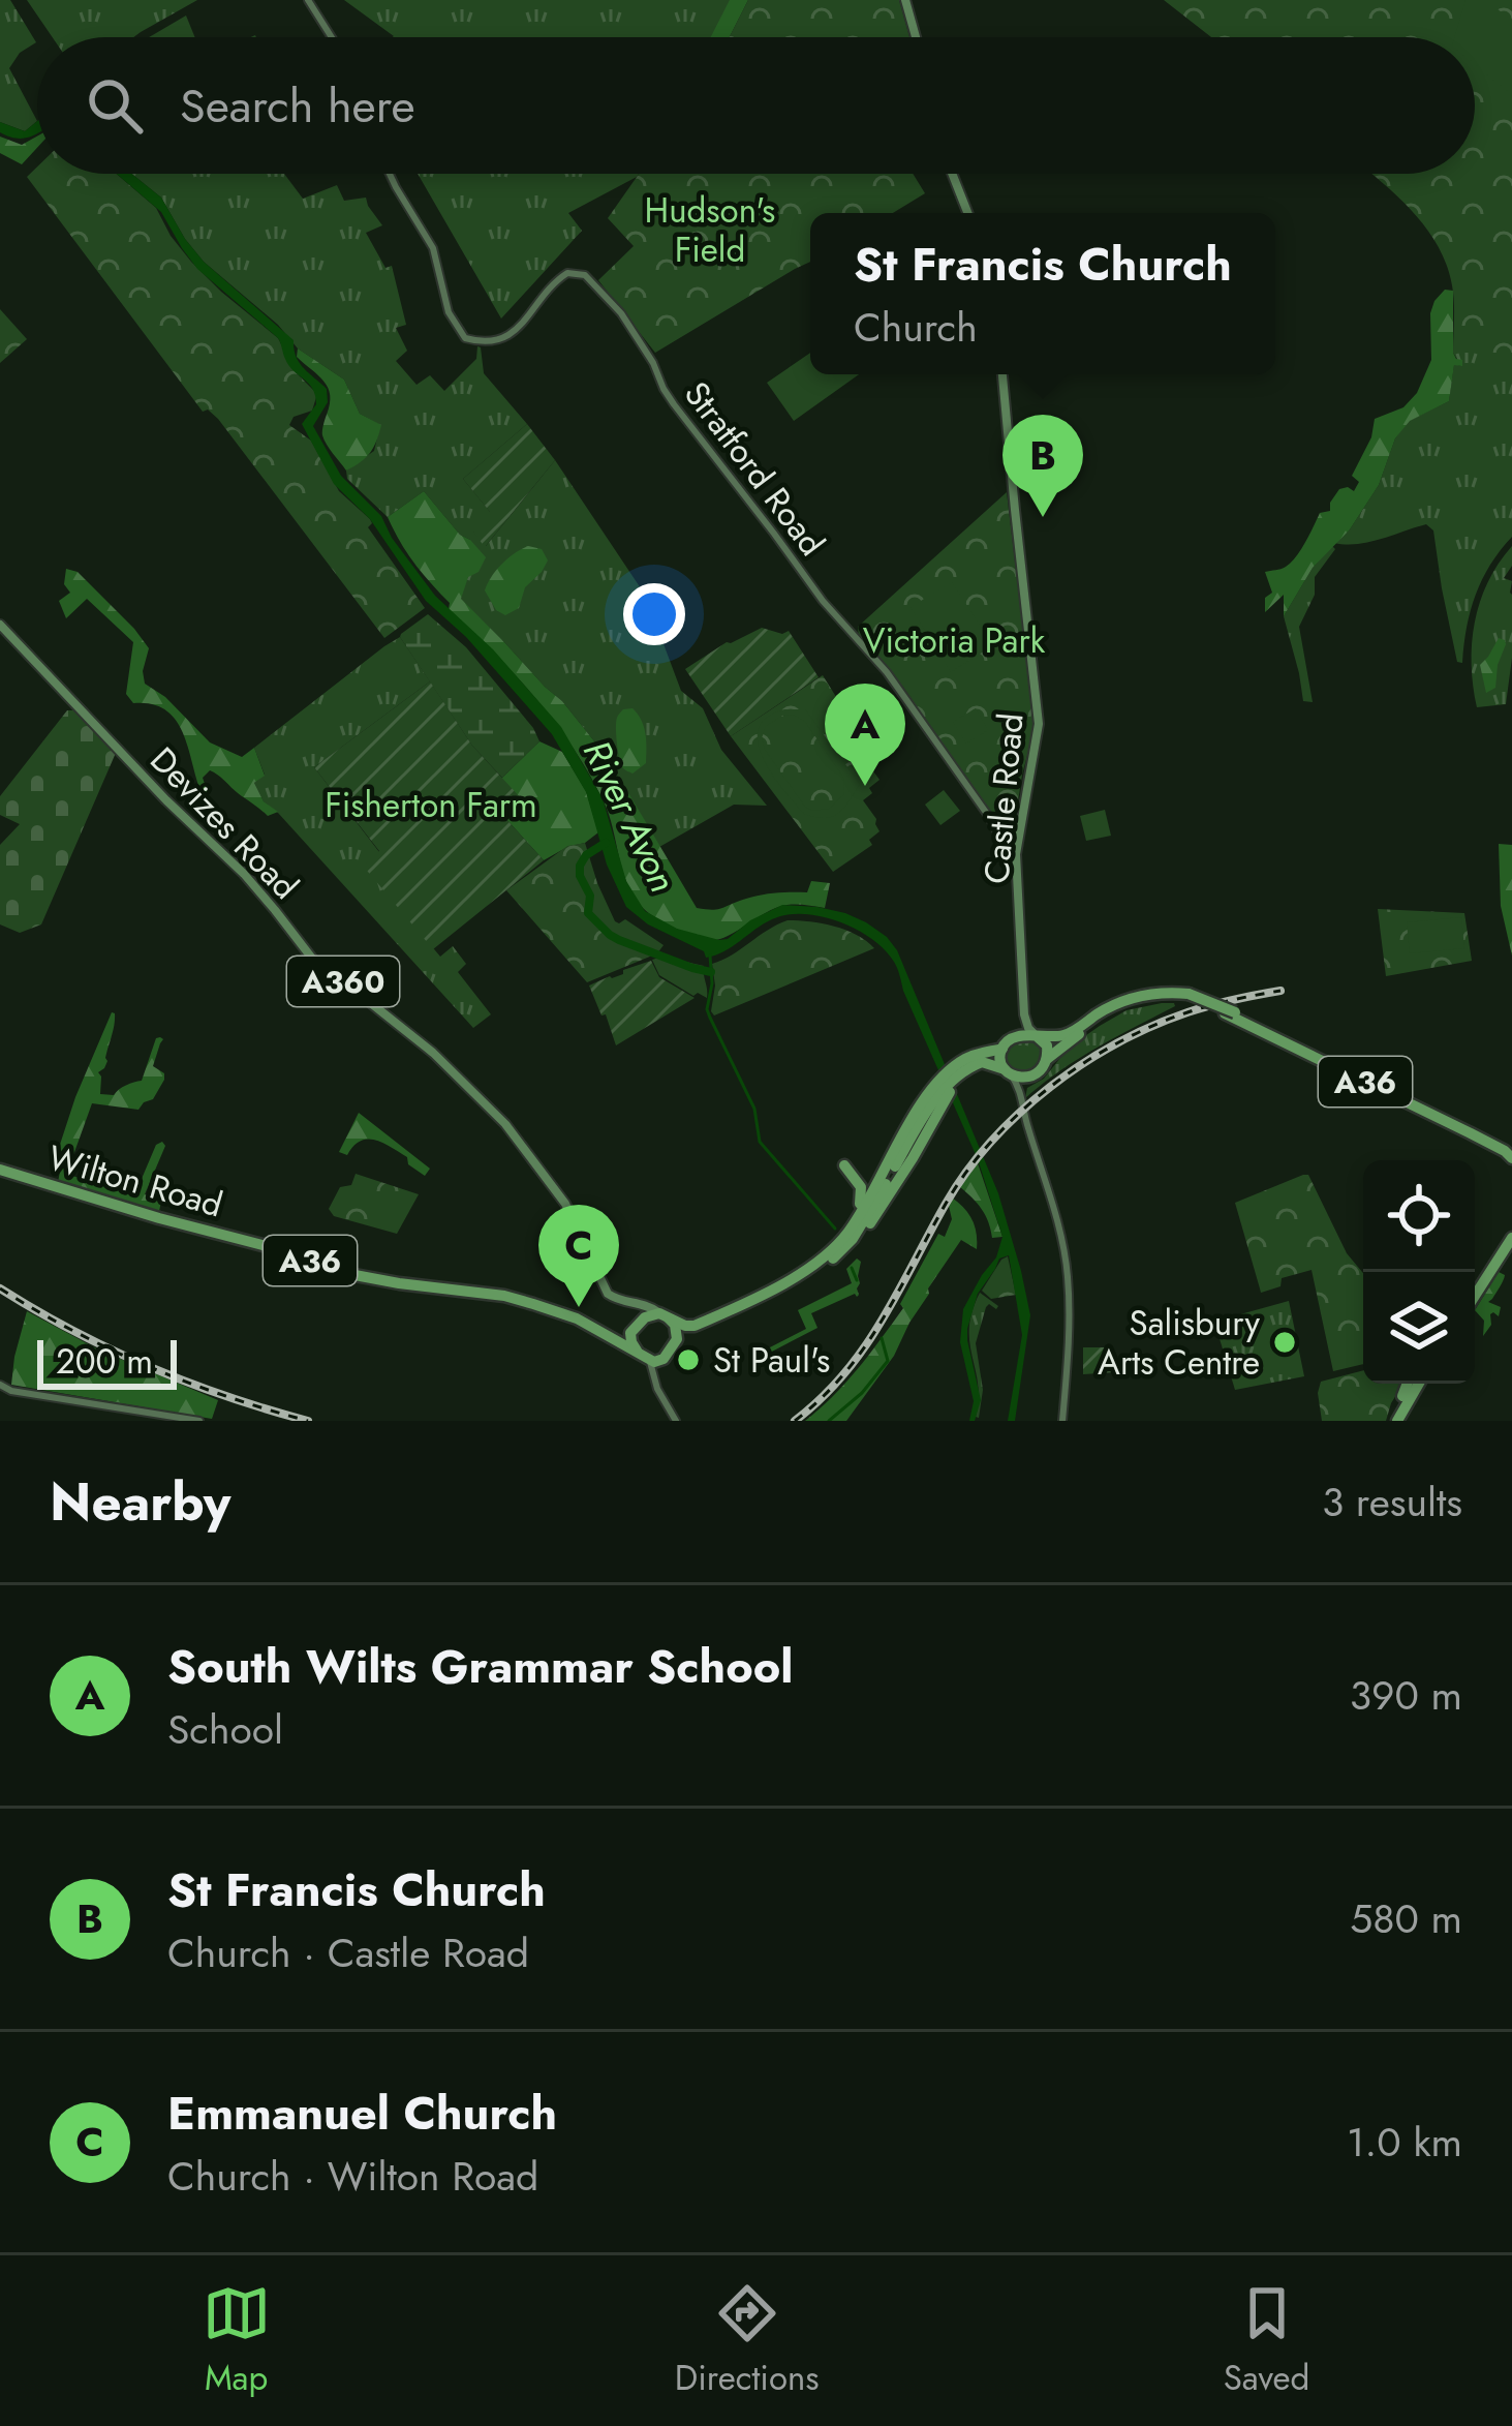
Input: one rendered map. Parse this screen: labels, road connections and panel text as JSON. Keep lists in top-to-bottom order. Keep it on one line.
{"streets":{"highway":["A36","Wilton Road"],"main road":["Castle Road","Devizes Road","A360"],"street":["Stratford Road"]},"crossings":[["Stratford Road","Castle Road"],["Devizes Road","Wilton Road"]],"water":["River Avon"],"parks":["Hudson's Field","Victoria Park","Fisherton Farm"],"places":["Salisbury Arts Centre","St Paul's"],"scale_bar":"200 m","page":{"search":"Search here","popup":["St Francis Church","Church"],"pins":["B","A","C"],"scale":"200 m","heading":["Nearby","3 results"],"list":[{"mark":"A","name":"South Wilts Grammar School","note":"School","value":"390 m"},{"mark":"B","name":"St Francis Church","note":"Church · Castle Road","value":"580 m"},{"mark":"C","name":"Emmanuel Church","note":"Church · Wilton Road","value":"1.0 km"}],"nav":["Map","Directions","Saved"]}}
